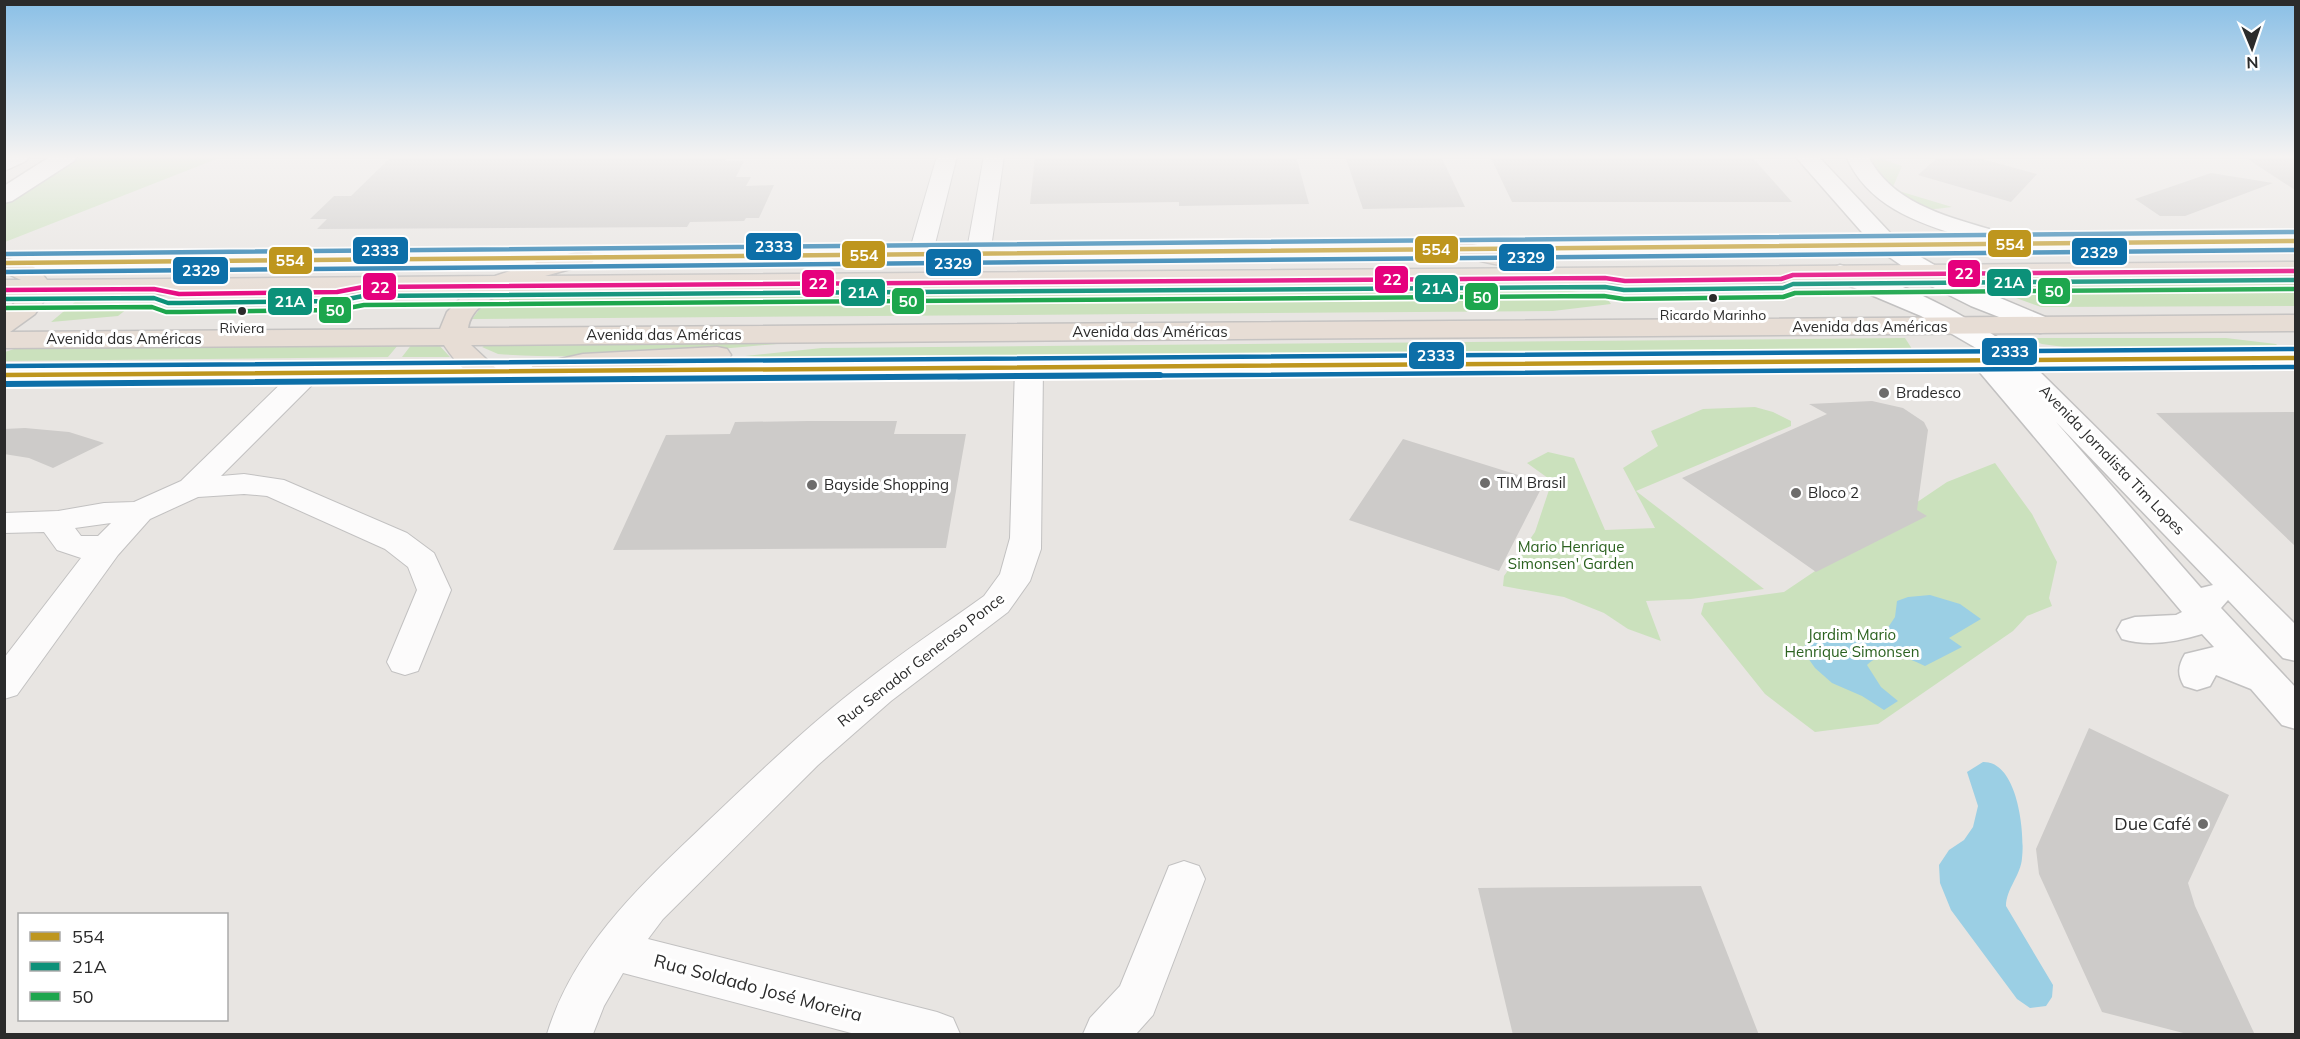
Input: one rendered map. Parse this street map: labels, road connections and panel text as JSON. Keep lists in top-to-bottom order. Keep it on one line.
{"streets":{"highway":["Avenida das Américas"],"main road":["Avenida Jornalista Tim Lopes"],"street":["Rua Senador Generoso Ponce","Rua Soldado José Moreira"]},"crossings":[["Avenida das Américas","Avenida Jornalista Tim Lopes"],["Rua Senador Generoso Ponce","Rua Soldado José Moreira"]],"parks":["Mario Henrique Simonsen' Garden","Jardim Mario Henrique Simonsen"],"places":["Ricardo Marinho","Riviera","Bradesco","TIM Brasil","Bayside Shopping","Bloco 2","Due Café"],"lines":["transit line 2333","transit line 554","transit line 2329","transit line 22","transit line 21A","transit line 50"],"legend":["554","21A","50"],"north":"bottom"}
